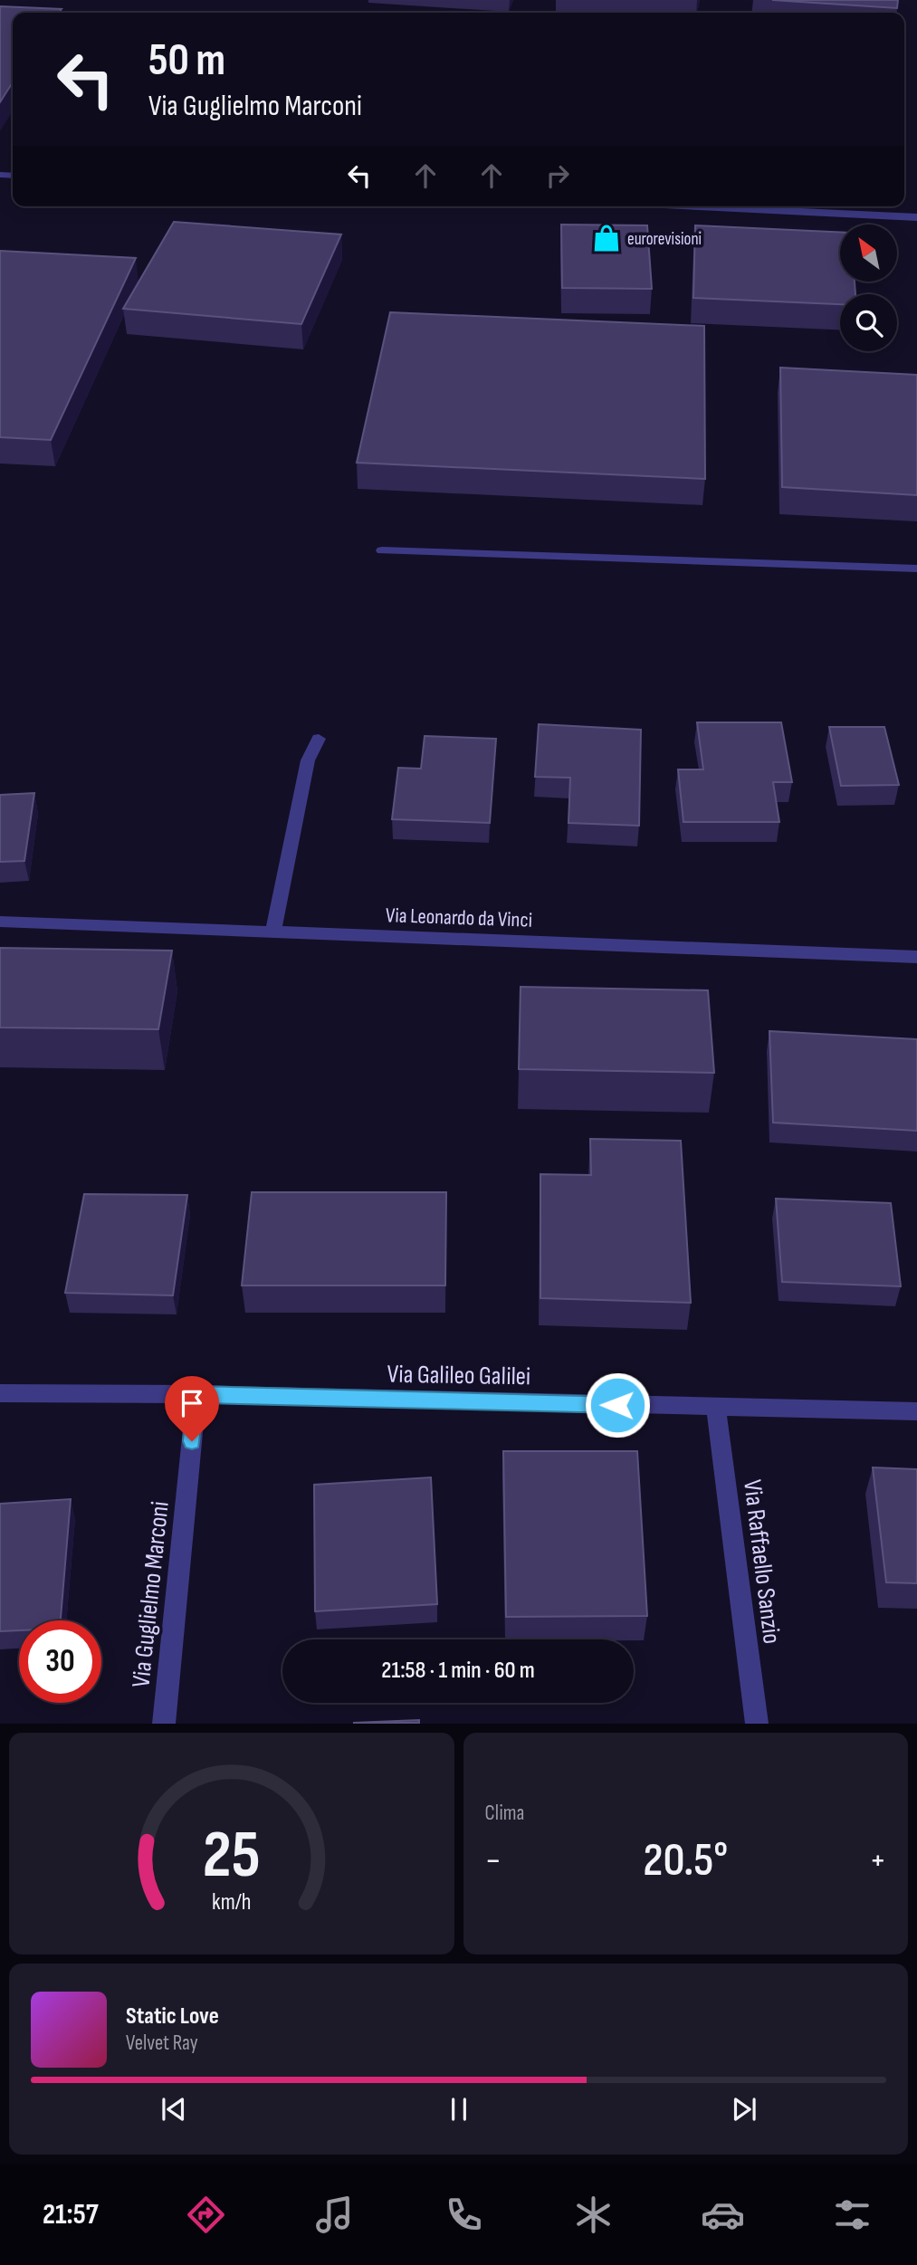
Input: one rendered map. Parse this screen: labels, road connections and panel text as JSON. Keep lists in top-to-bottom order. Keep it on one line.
{"streets":{"street":["Via Leonardo da Vinci","Via Galileo Galilei","Via Raffaello Sanzio","Via Guglielmo Marconi"]},"crossings":[["Via Galileo Galilei","Via Raffaello Sanzio"],["Via Galileo Galilei","Via Guglielmo Marconi"]],"places":{"shop":["eurorevisioni"]},"north":"top left","page":{"turn":["50 m","Via Guglielmo Marconi"],"limit":"30","trip":"21:58 · 1 min · 60 m","tile":"Clima","heat":["−","20.5°","+"],"song":["Static Love","Velvet Ray"],"tabs":"21:57","gauge":["25","km/h"]}}
